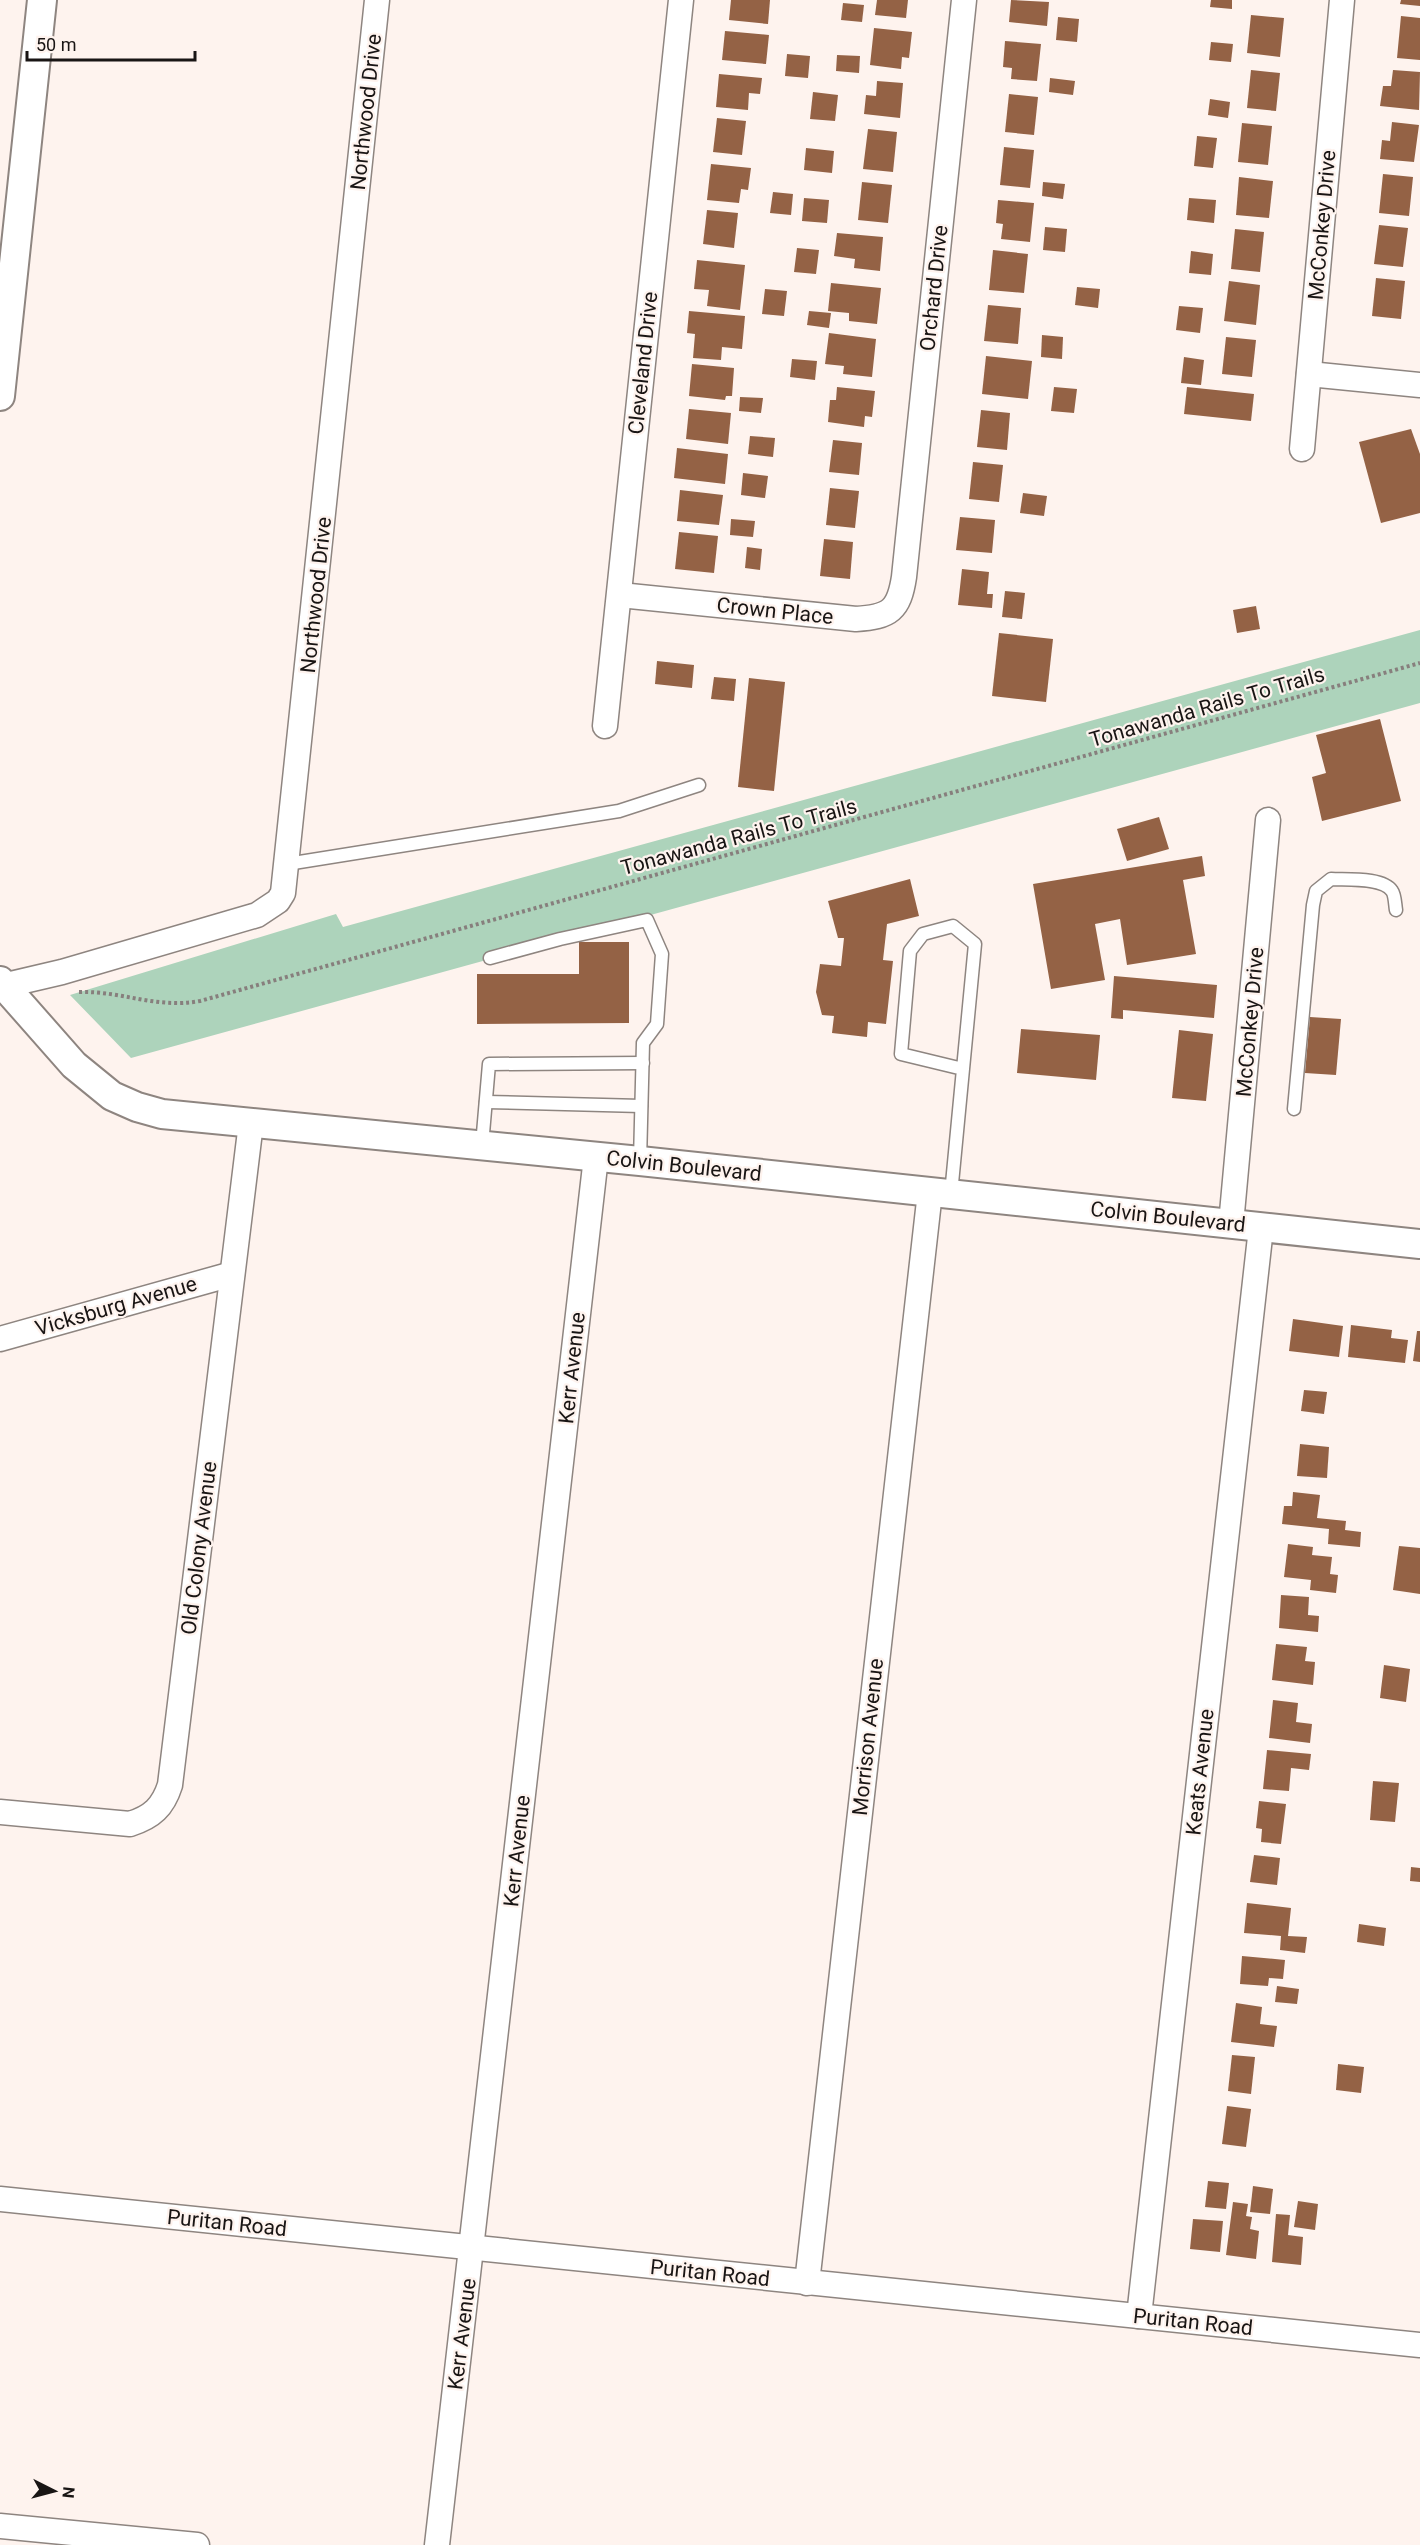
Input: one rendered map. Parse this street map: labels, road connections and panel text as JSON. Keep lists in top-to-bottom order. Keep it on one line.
{"streets":{"street":["Northwood Drive","McConkey Drive","Orchard Drive","Cleveland Drive","Crown Place","Colvin Boulevard","Vicksburg Avenue","Kerr Avenue","Old Colony Avenue","Morrison Avenue","Keats Avenue","Puritan Road"],"path":["Tonawanda Rails To Trails"]},"crossings":[["Northwood Drive","Colvin Boulevard"],["McConkey Drive","Colvin Boulevard"],["Orchard Drive","Crown Place"],["Cleveland Drive","Crown Place"],["Colvin Boulevard","Kerr Avenue"],["Colvin Boulevard","Old Colony Avenue"],["Colvin Boulevard","Morrison Avenue"],["Colvin Boulevard","Keats Avenue"],["Vicksburg Avenue","Old Colony Avenue"],["Kerr Avenue","Puritan Road"],["Morrison Avenue","Puritan Road"],["Keats Avenue","Puritan Road"]],"scale_bar":"50 m","north":"right"}
